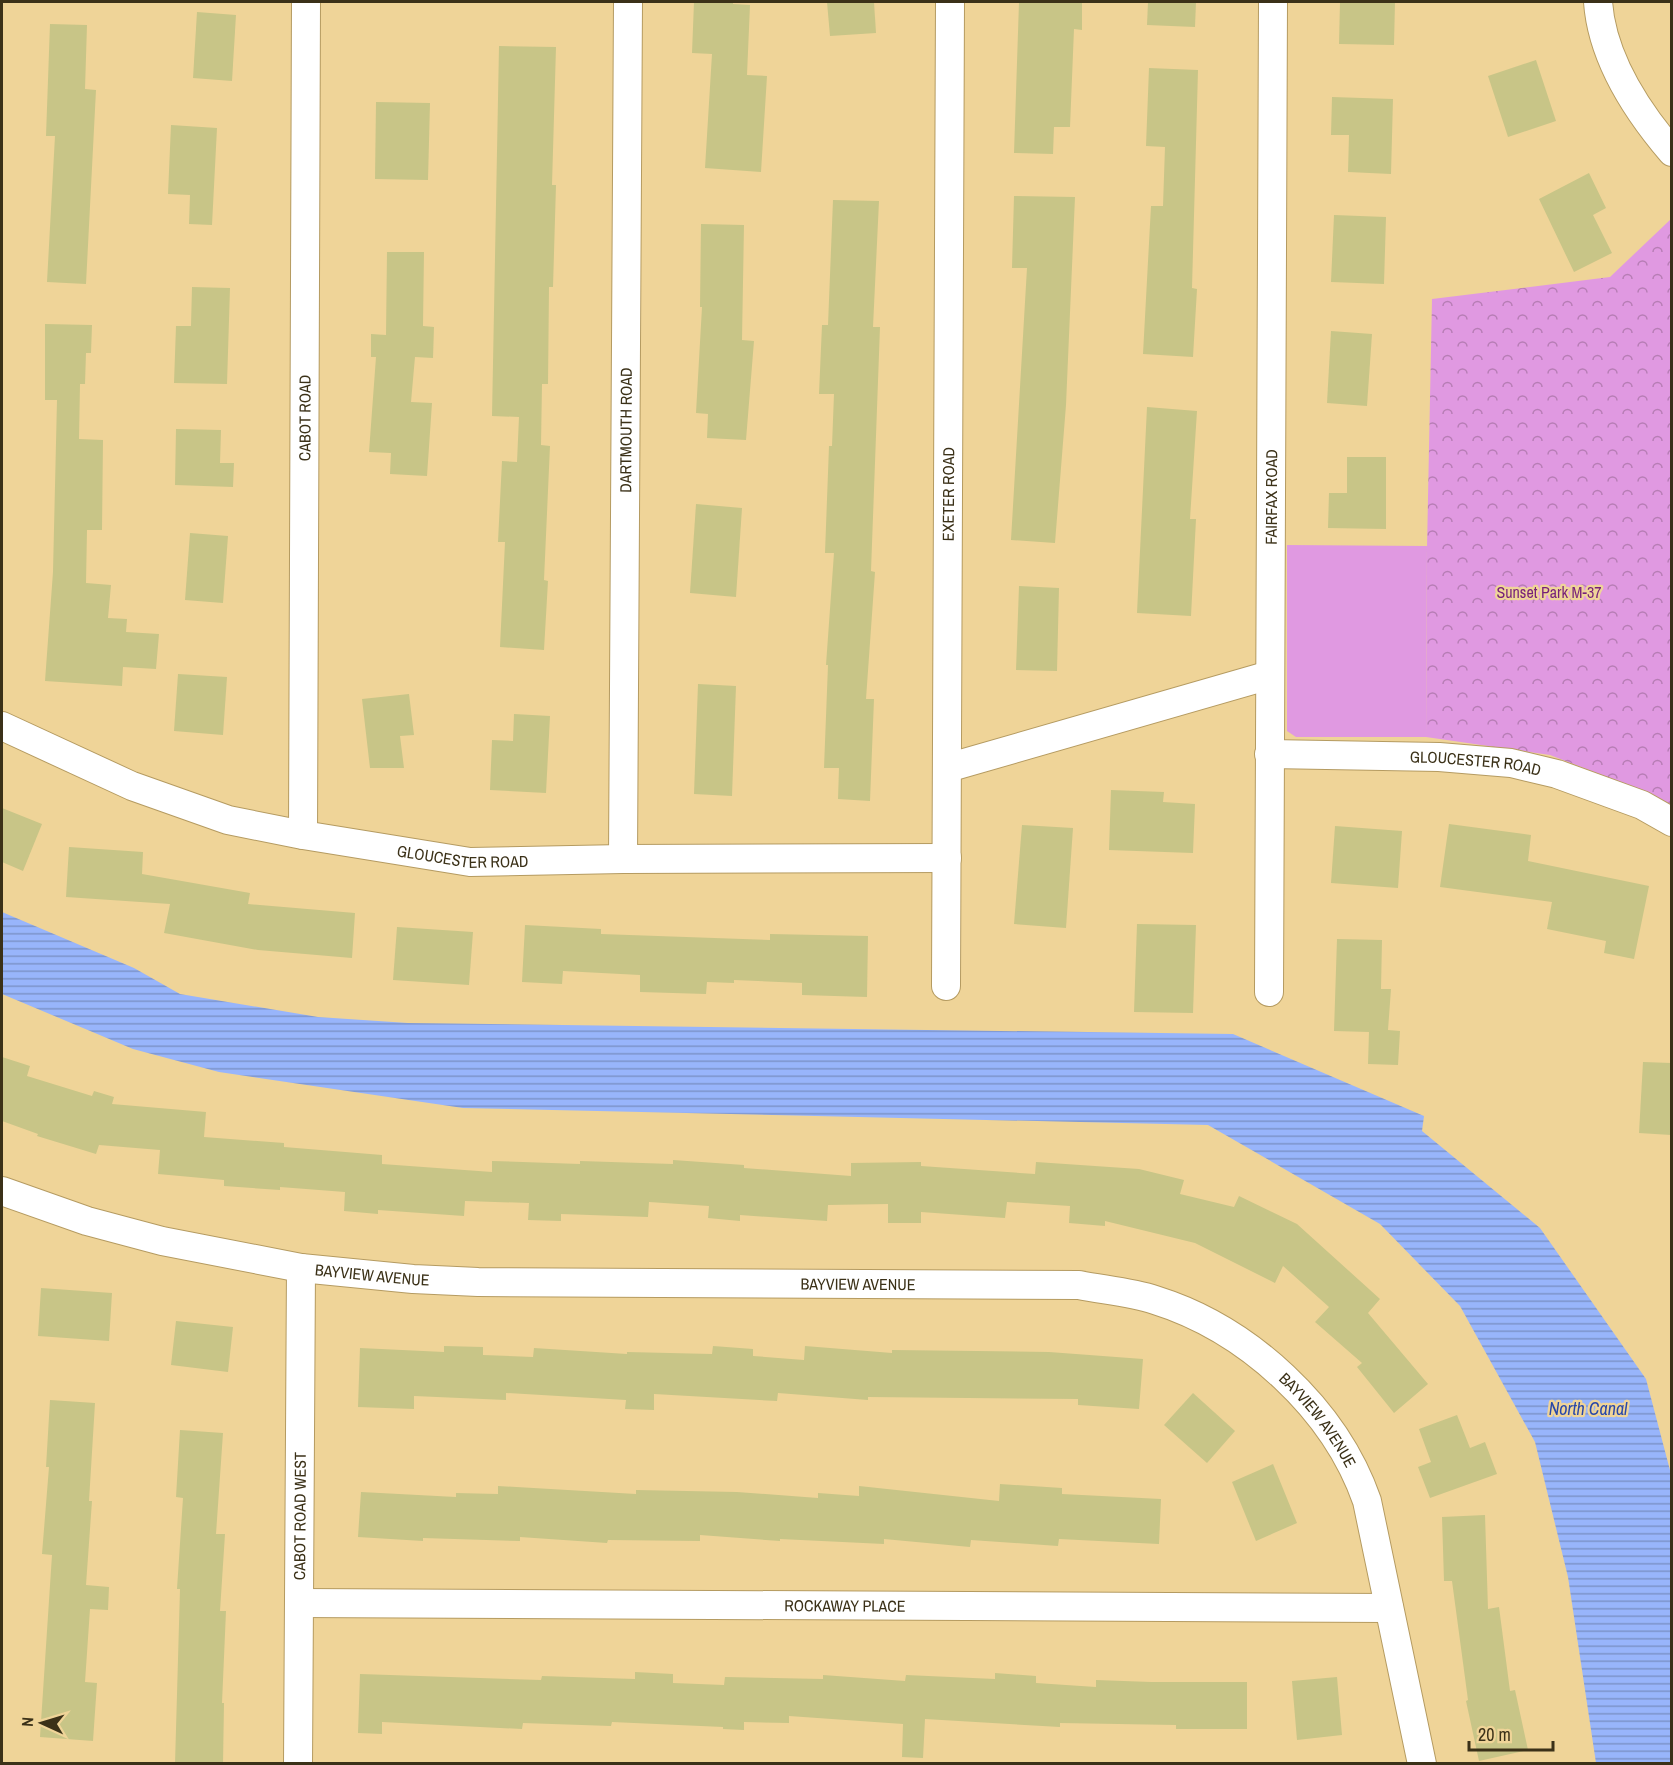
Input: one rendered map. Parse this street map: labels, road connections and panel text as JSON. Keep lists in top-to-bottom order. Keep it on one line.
{"streets":{"street":["CABOT ROAD","DARTMOUTH ROAD","EXETER ROAD","FAIRFAX ROAD","GLOUCESTER ROAD","BAYVIEW AVENUE","CABOT ROAD WEST","ROCKAWAY PLACE"]},"crossings":[["CABOT ROAD","GLOUCESTER ROAD"],["DARTMOUTH ROAD","GLOUCESTER ROAD"],["EXETER ROAD","GLOUCESTER ROAD"],["FAIRFAX ROAD","GLOUCESTER ROAD"],["BAYVIEW AVENUE","CABOT ROAD WEST"],["BAYVIEW AVENUE","ROCKAWAY PLACE"],["CABOT ROAD WEST","ROCKAWAY PLACE"]],"water":["North Canal"],"parks":["Sunset Park M-37"],"scale_bar":"20 m","north":"left"}
